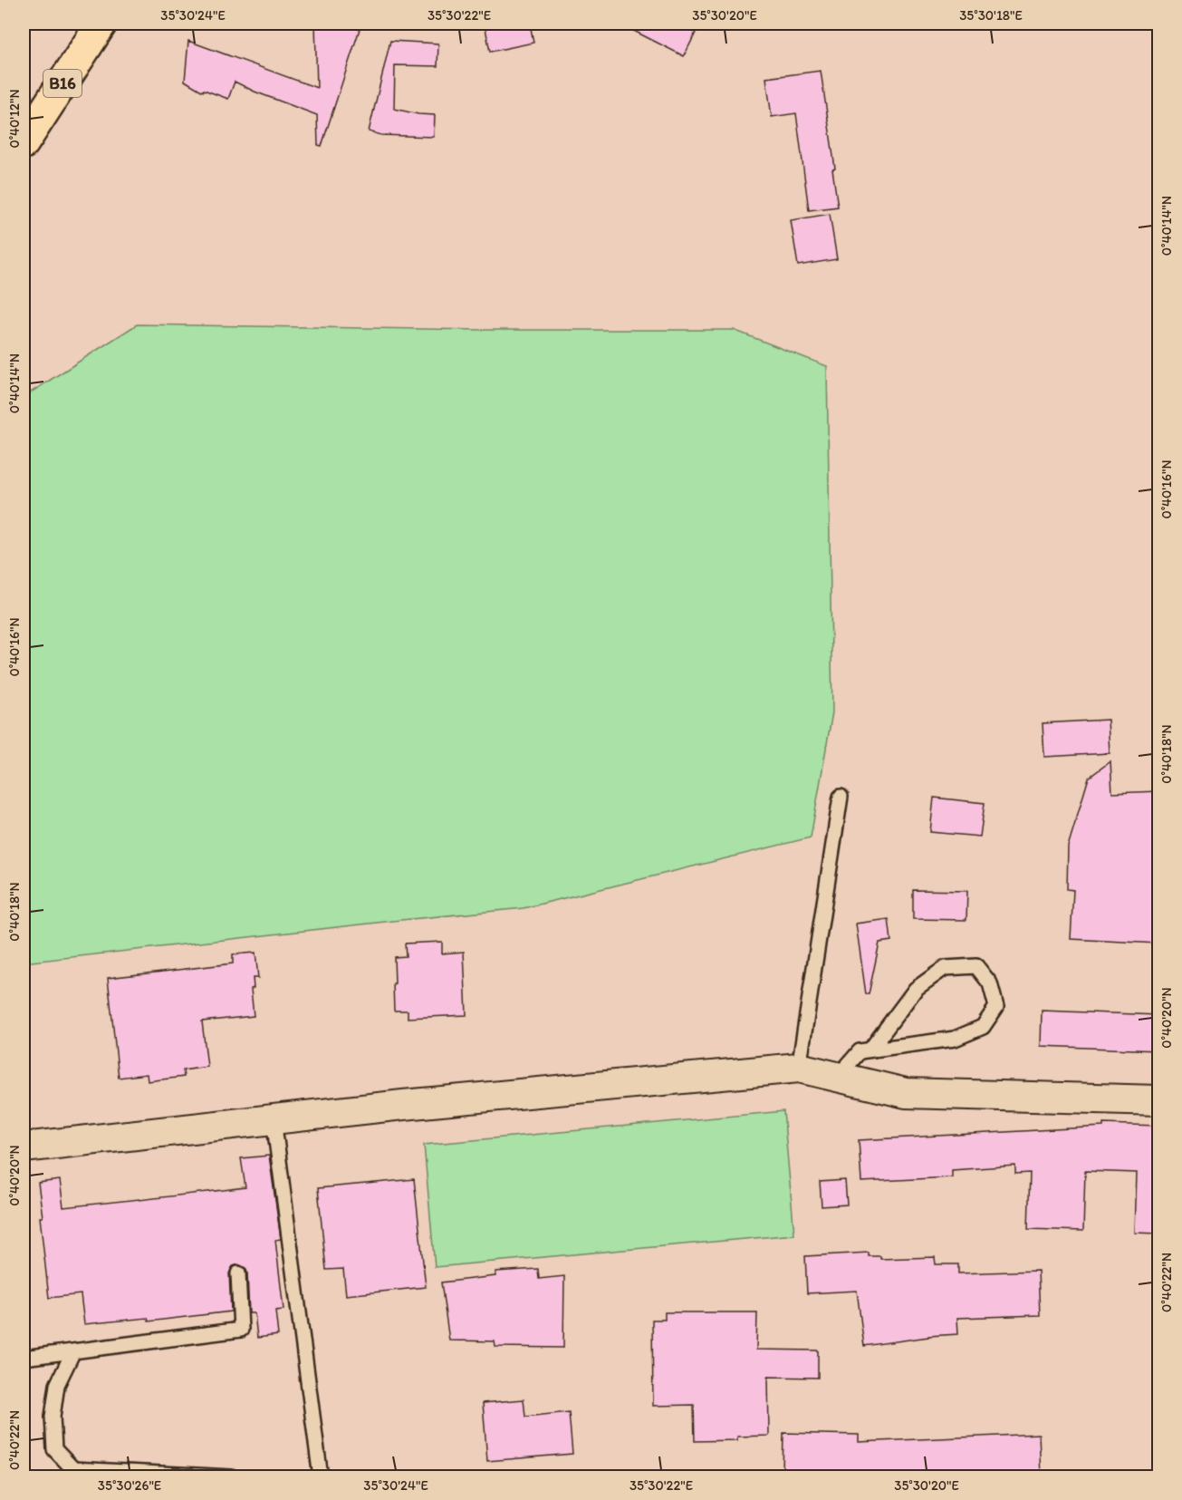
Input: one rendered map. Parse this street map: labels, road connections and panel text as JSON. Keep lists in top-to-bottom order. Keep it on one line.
{"streets":{"main road":["B16"]},"coordinates":["35°30'24\"E","35°30'22\"E","35°30'20\"E","35°30'18\"E","0°40'12\"N","0°40'14\"N","0°40'16\"N","0°40'18\"N","0°40'20\"N","0°40'22\"N","35°30'26\"E"]}
